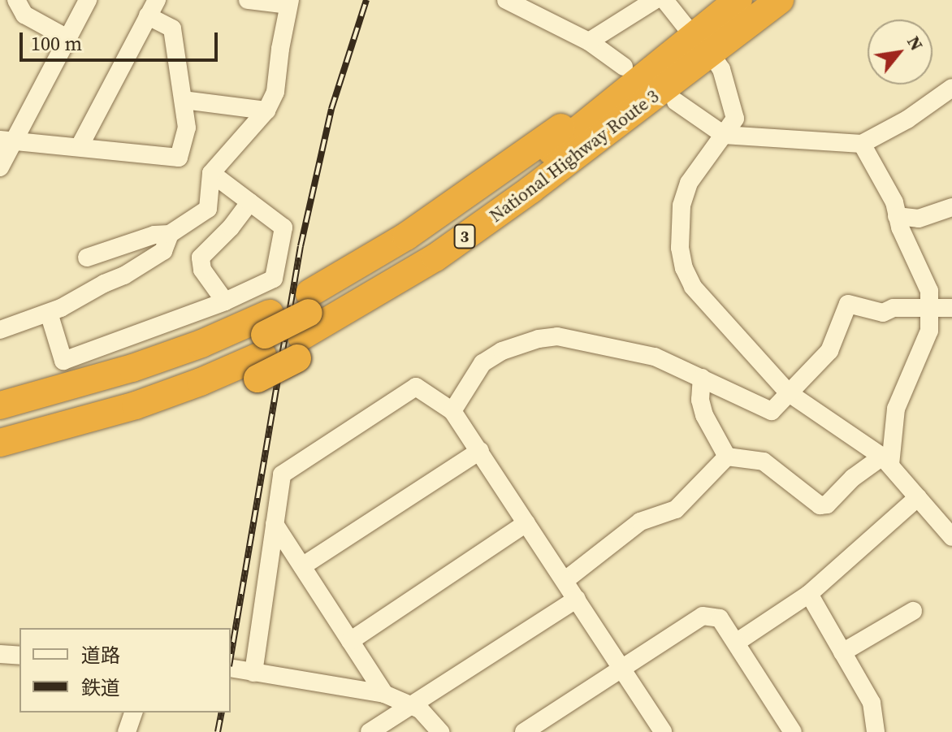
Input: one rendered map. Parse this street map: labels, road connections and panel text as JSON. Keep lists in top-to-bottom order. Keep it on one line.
{"streets":{"highway":["National Highway Route 3"]},"legend":["道路","鉄道"],"scale_bar":"100 m","north":"top right"}
